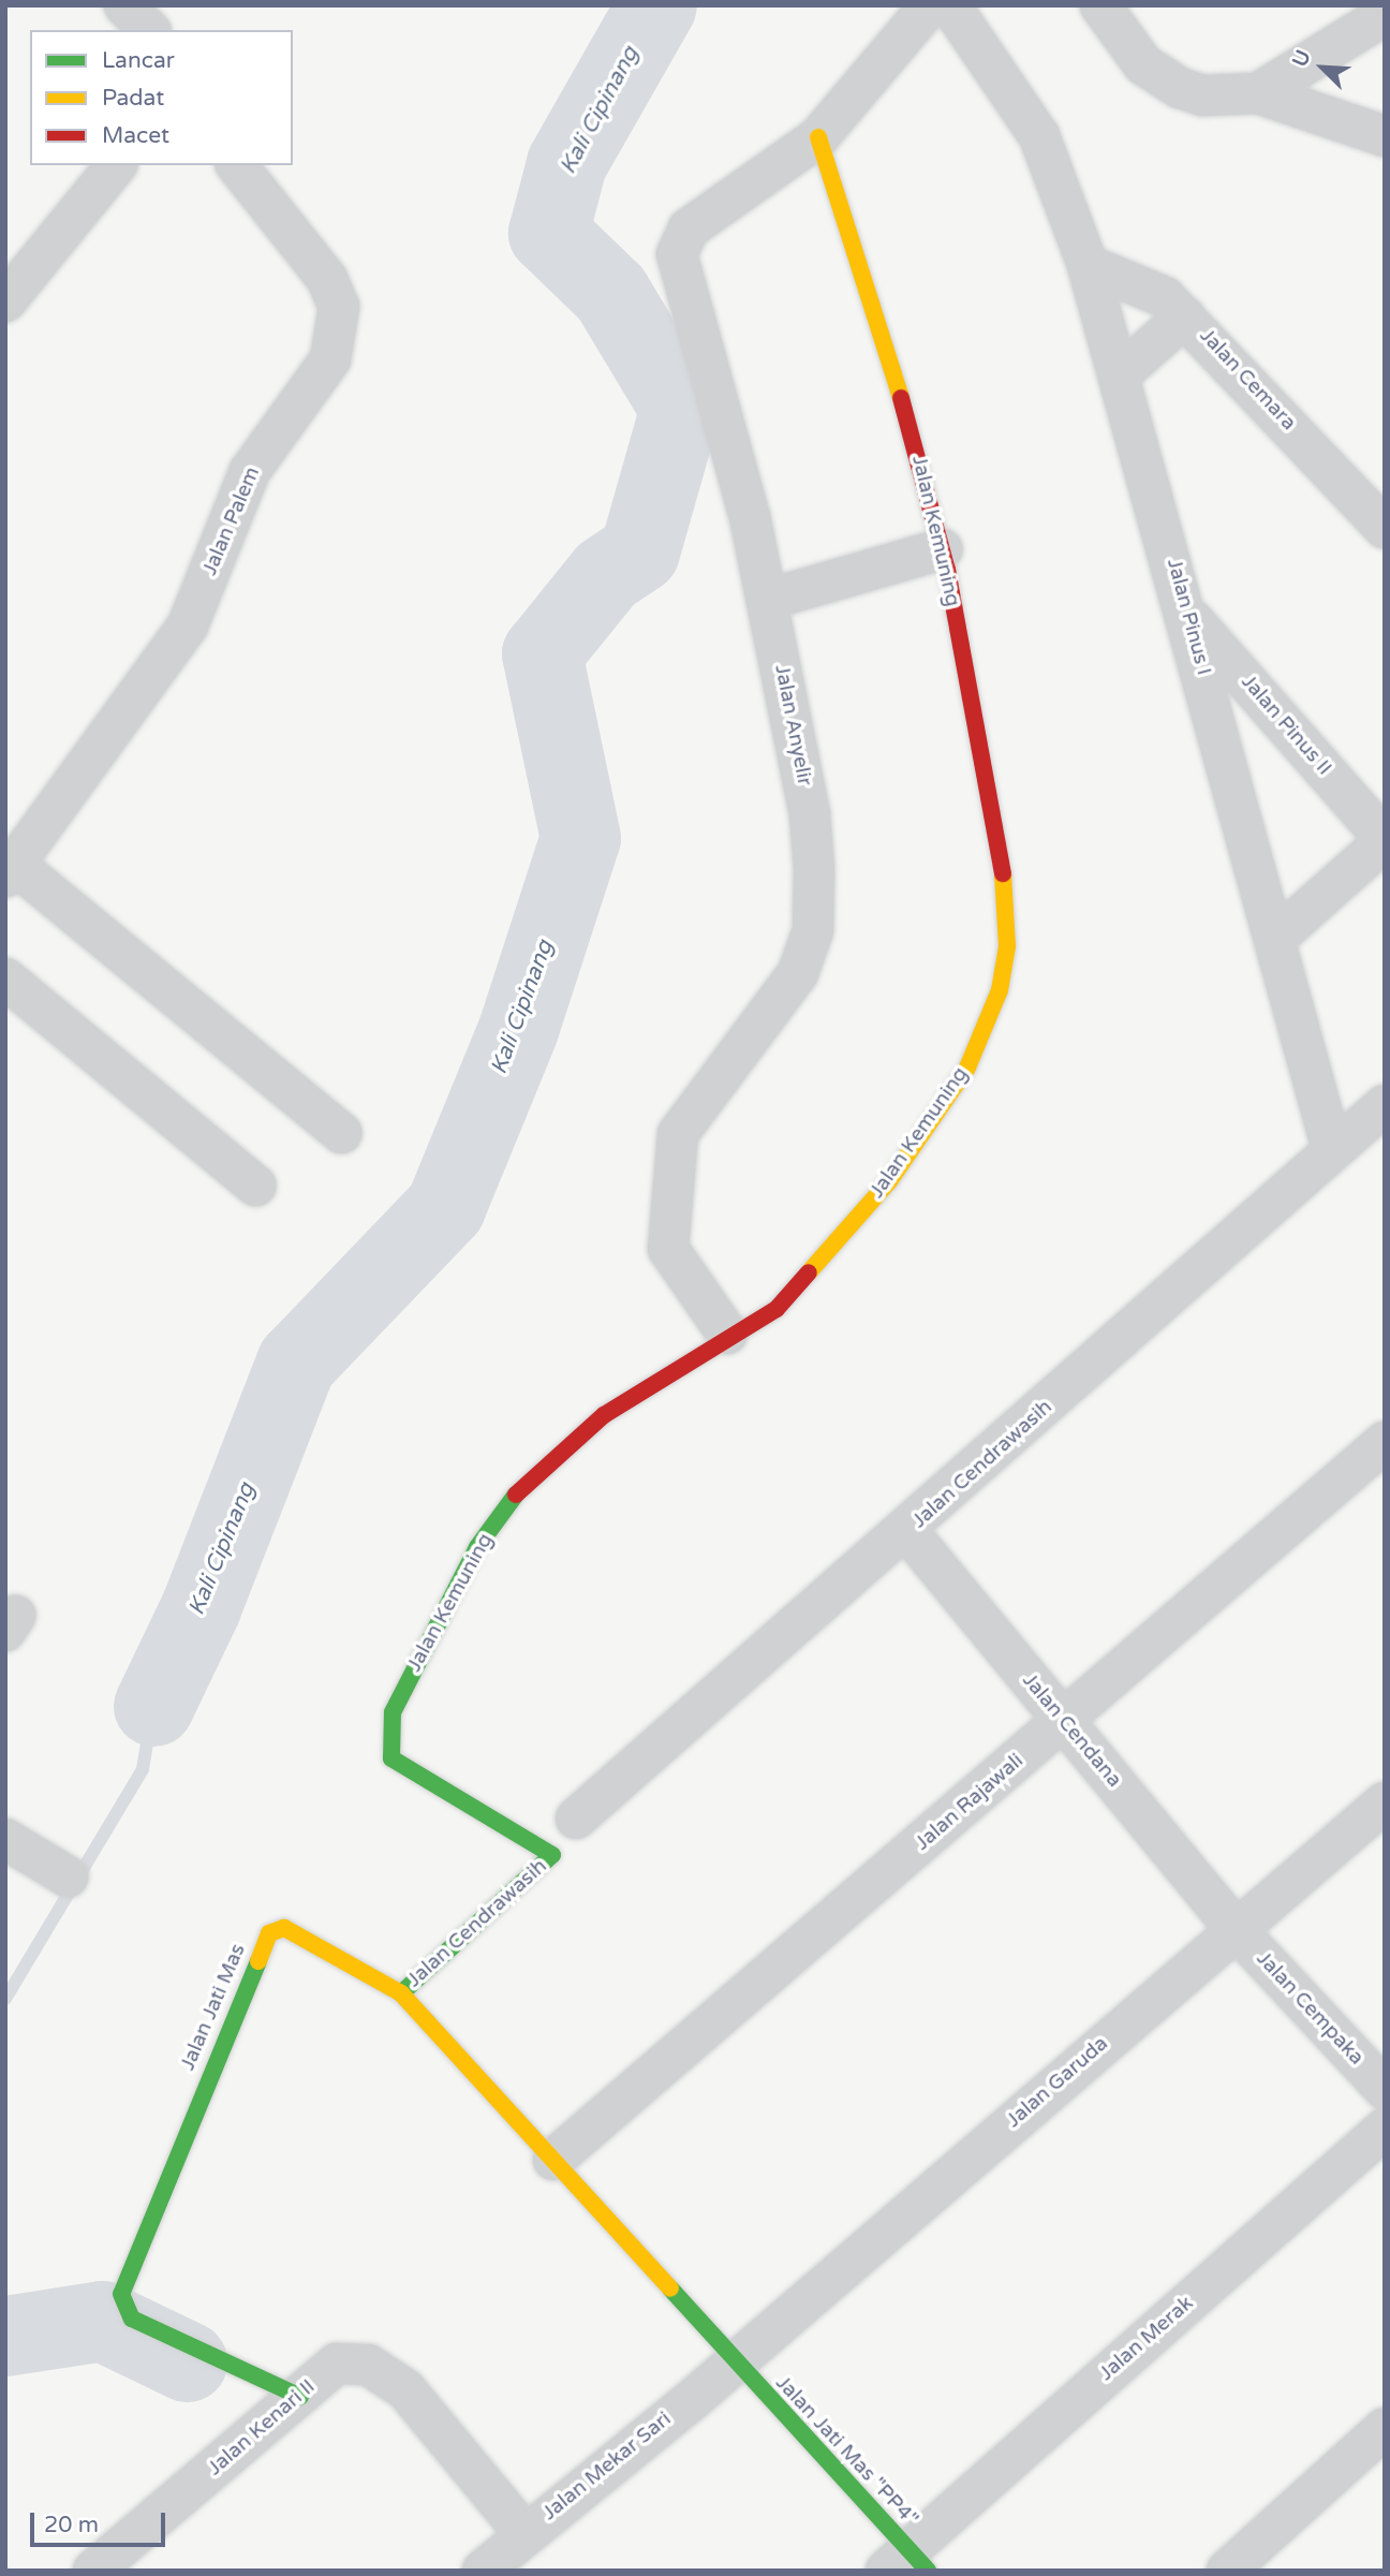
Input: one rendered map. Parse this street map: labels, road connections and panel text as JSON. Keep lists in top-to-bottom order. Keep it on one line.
{"streets":{"street":["Jalan Cemara","Jalan Palem","Jalan Kemuning","Jalan Pinus I","Jalan Anyelir","Jalan Pinus II","Jalan Cendrawasih","Jalan Cendana","Jalan Rajawali","Jalan Jati Mas","Jalan Cempaka","Jalan Garuda","Jalan Merak","Jalan Kenari II","Jalan Jati Mas \"PP4\"","Jalan Mekar Sari"]},"crossings":[["Jalan Cemara","Jalan Pinus I"],["Jalan Kemuning","Jalan Anyelir"],["Jalan Kemuning","Jalan Cendrawasih"],["Jalan Pinus I","Jalan Pinus II"],["Jalan Pinus I","Jalan Cendrawasih"],["Jalan Cendrawasih","Jalan Cendana"],["Jalan Cendrawasih","Jalan Jati Mas"],["Jalan Cendana","Jalan Rajawali"],["Jalan Cendana","Jalan Cempaka"],["Jalan Cendana","Jalan Garuda"],["Jalan Rajawali","Jalan Jati Mas"],["Jalan Jati Mas","Jalan Garuda"],["Jalan Jati Mas","Jalan Kenari II"],["Jalan Jati Mas","Jalan Jati Mas \"PP4\""],["Jalan Jati Mas","Jalan Mekar Sari"],["Jalan Cempaka","Jalan Garuda"],["Jalan Garuda","Jalan Jati Mas \"PP4\""],["Jalan Garuda","Jalan Mekar Sari"],["Jalan Merak","Jalan Jati Mas \"PP4\""],["Jalan Kenari II","Jalan Mekar Sari"],["Jalan Jati Mas \"PP4\"","Jalan Mekar Sari"]],"water":["Kali Cipinang"],"legend":["Lancar","Padat","Macet"],"scale_bar":"20 m","north":"top left"}
